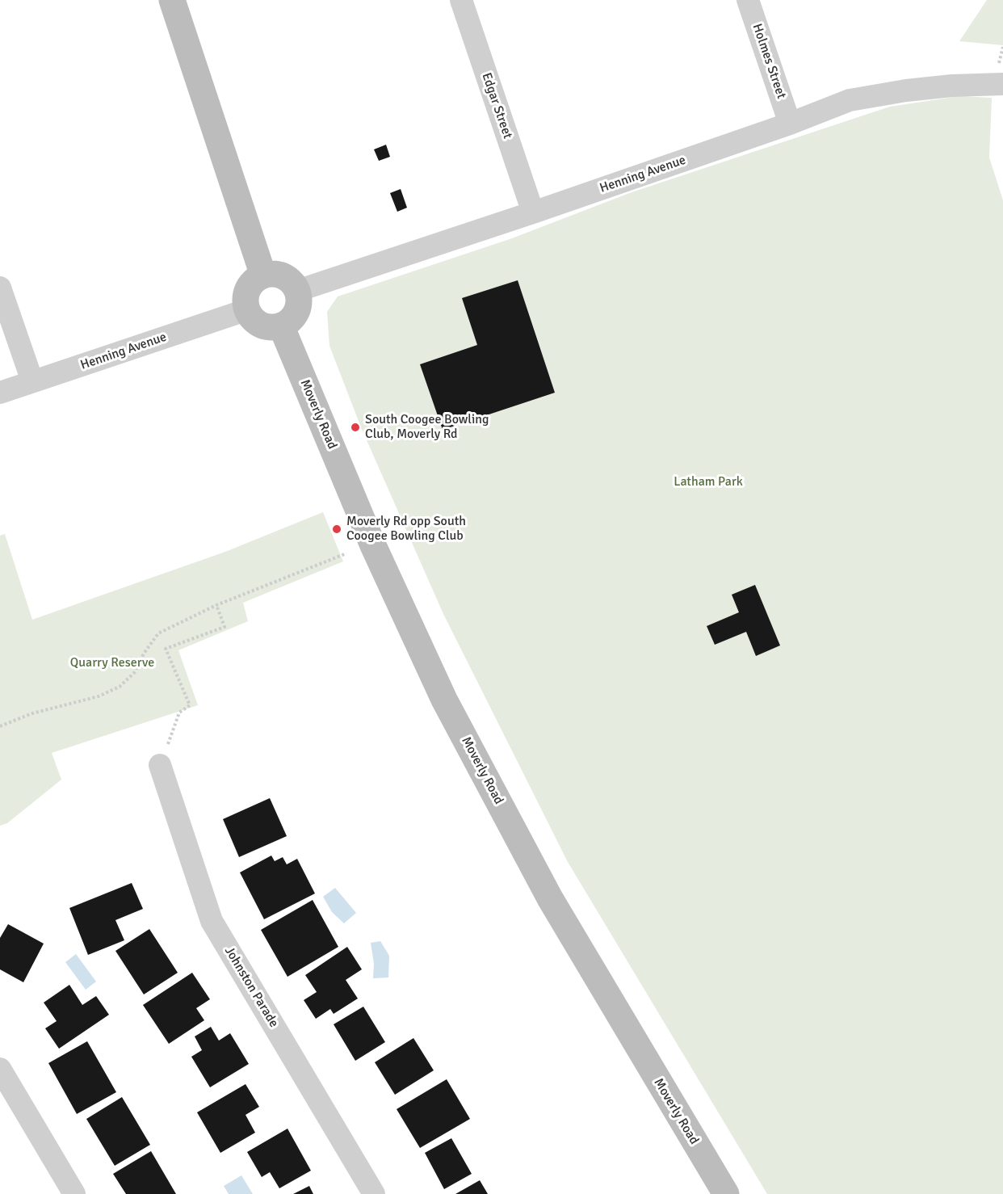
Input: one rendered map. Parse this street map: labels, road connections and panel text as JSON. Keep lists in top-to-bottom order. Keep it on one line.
{"streets":{"street":["Holmes Street","Edgar Street","Henning Avenue","Moverly Road","Johnston Parade"]},"crossings":[["Holmes Street","Henning Avenue"],["Edgar Street","Henning Avenue"],["Henning Avenue","Moverly Road"]],"parks":["Latham Park","Quarry Reserve"],"places":["South Coogee Bowling Club, Moverly Rd","Moverly Rd opp South Coogee Bowling Club"]}
